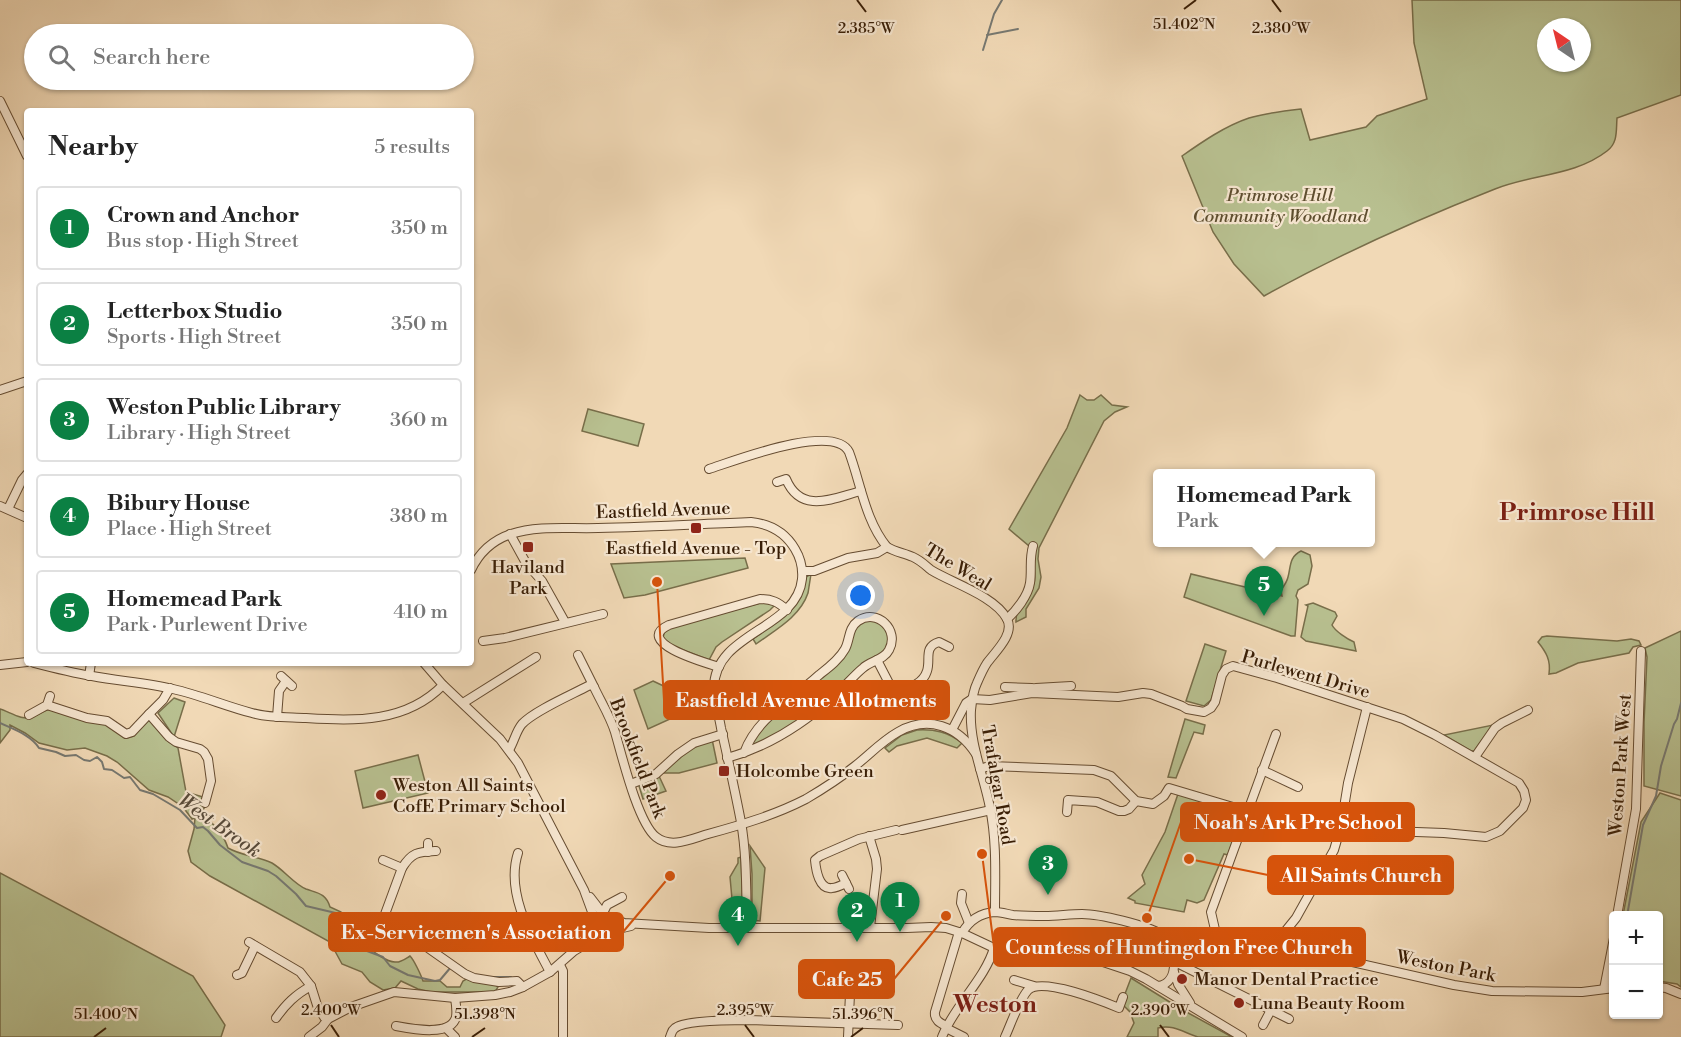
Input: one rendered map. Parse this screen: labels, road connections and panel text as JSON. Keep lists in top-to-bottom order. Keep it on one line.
{"streets":{"street":["Eastfield Avenue","The Weal","Purlewent Drive","Brookfield Park","Weston Park West","Trafalgar Road","Weston Park"]},"crossings":[["Purlewent Drive","Trafalgar Road"]],"districts":["Primrose Hill","Weston"],"water":["West Brook"],"parks":["Primrose Hill Community Woodland"],"places":{"transit":["Eastfield Avenue - Top","Haviland Park","Holcombe Green"],"other":["Eastfield Avenue Allotments","Weston All Saints CofE Primary School","Countess of Huntingdon Free Church","All Saints Church","Ex-Servicemen's Association","Cafe 25","Noah's Ark Pre School","Manor Dental Practice","Luna Beauty Room"]},"north":"top left","page":{"search":"Search here","heading":["Nearby","5 results"],"list":[{"mark":"1","name":"Crown and Anchor","note":"Bus stop · High Street","value":"350 m"},{"mark":"2","name":"Letterbox Studio","note":"Sports · High Street","value":"350 m"},{"mark":"3","name":"Weston Public Library","note":"Library · High Street","value":"360 m"},{"mark":"4","name":"Bibury House","note":"Place · High Street","value":"380 m"},{"mark":"5","name":"Homemead Park","note":"Park · Purlewent Drive","value":"410 m"}],"popup":["Homemead Park","Park"],"pins":["5","3","1","2","4"],"map_buttons":["+","−"]},"coordinates":["51.402°N","2.385°W","2.380°W","2.400°W","2.395°W","2.390°W","51.400°N","51.398°N","51.396°N"]}
